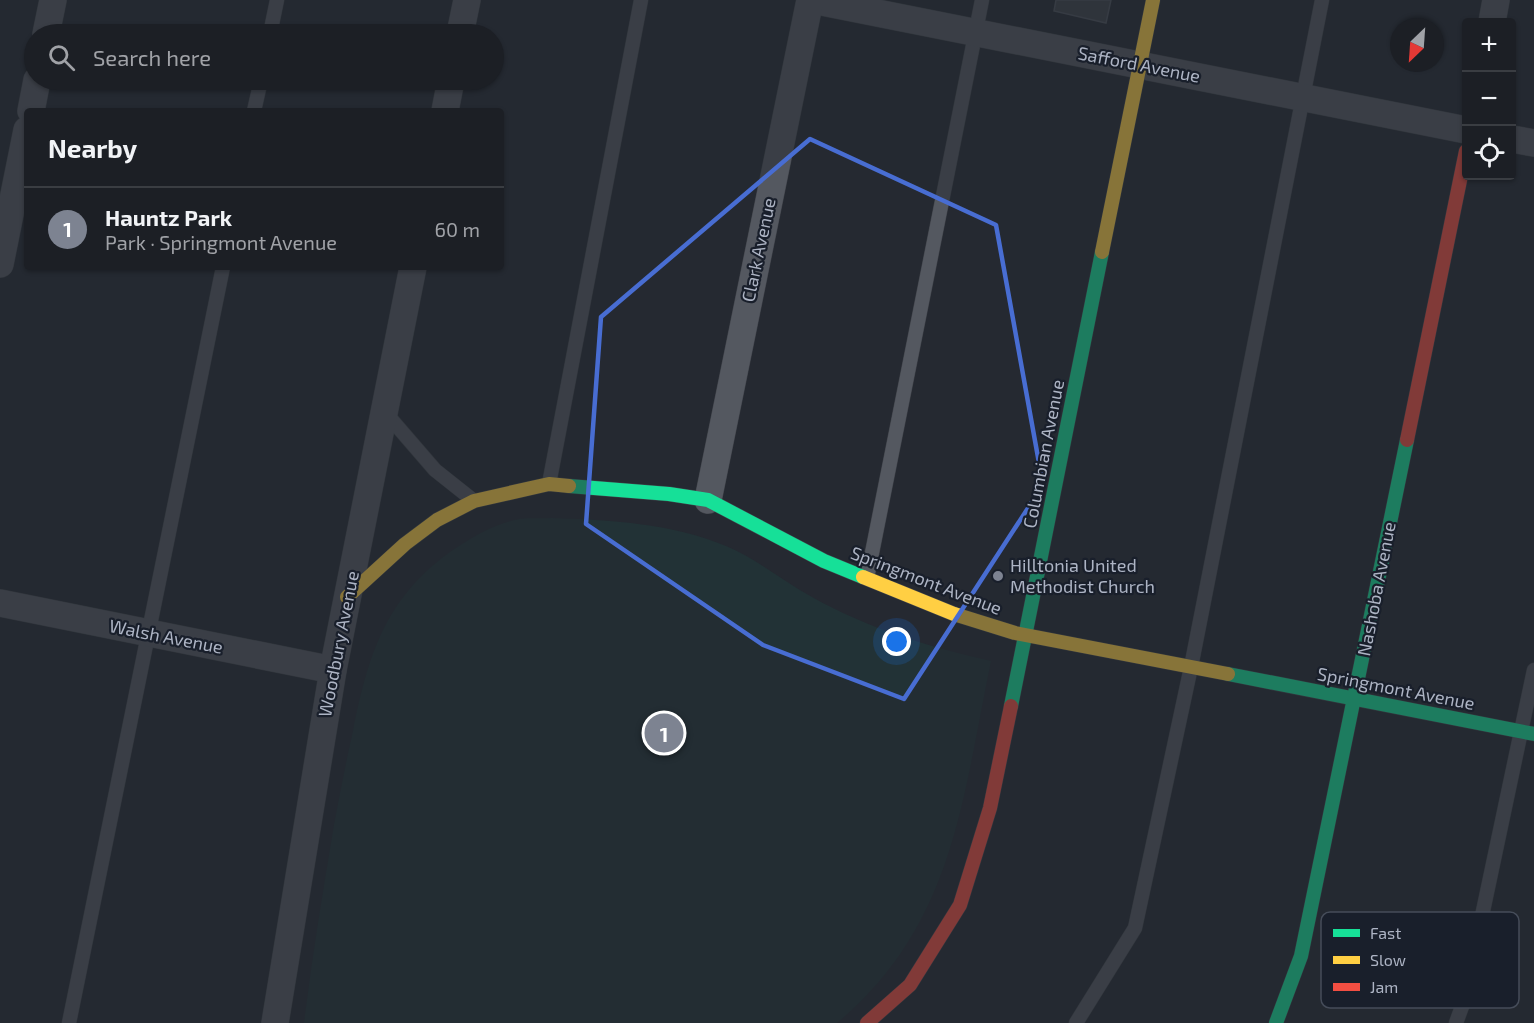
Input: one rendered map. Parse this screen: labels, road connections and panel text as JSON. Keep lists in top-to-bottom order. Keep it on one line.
{"streets":{"street":["Safford Avenue","Clark Avenue","Columbian Avenue","Springmont Avenue","Nashoba Avenue","Walsh Avenue","Woodbury Avenue"]},"crossings":[["Safford Avenue","Clark Avenue"],["Safford Avenue","Columbian Avenue"],["Clark Avenue","Springmont Avenue"],["Columbian Avenue","Springmont Avenue"],["Springmont Avenue","Nashoba Avenue"],["Springmont Avenue","Woodbury Avenue"],["Walsh Avenue","Woodbury Avenue"]],"places":["Hilltonia United Methodist Church"],"legend":["Fast","Slow","Jam"],"north":"bottom left","page":{"map_buttons":["+","−"],"search":"Search here","heading":"Nearby","list":[{"mark":"1","name":"Hauntz Park","note":"Park · Springmont Avenue","value":"60 m"}],"pins":"1"}}
